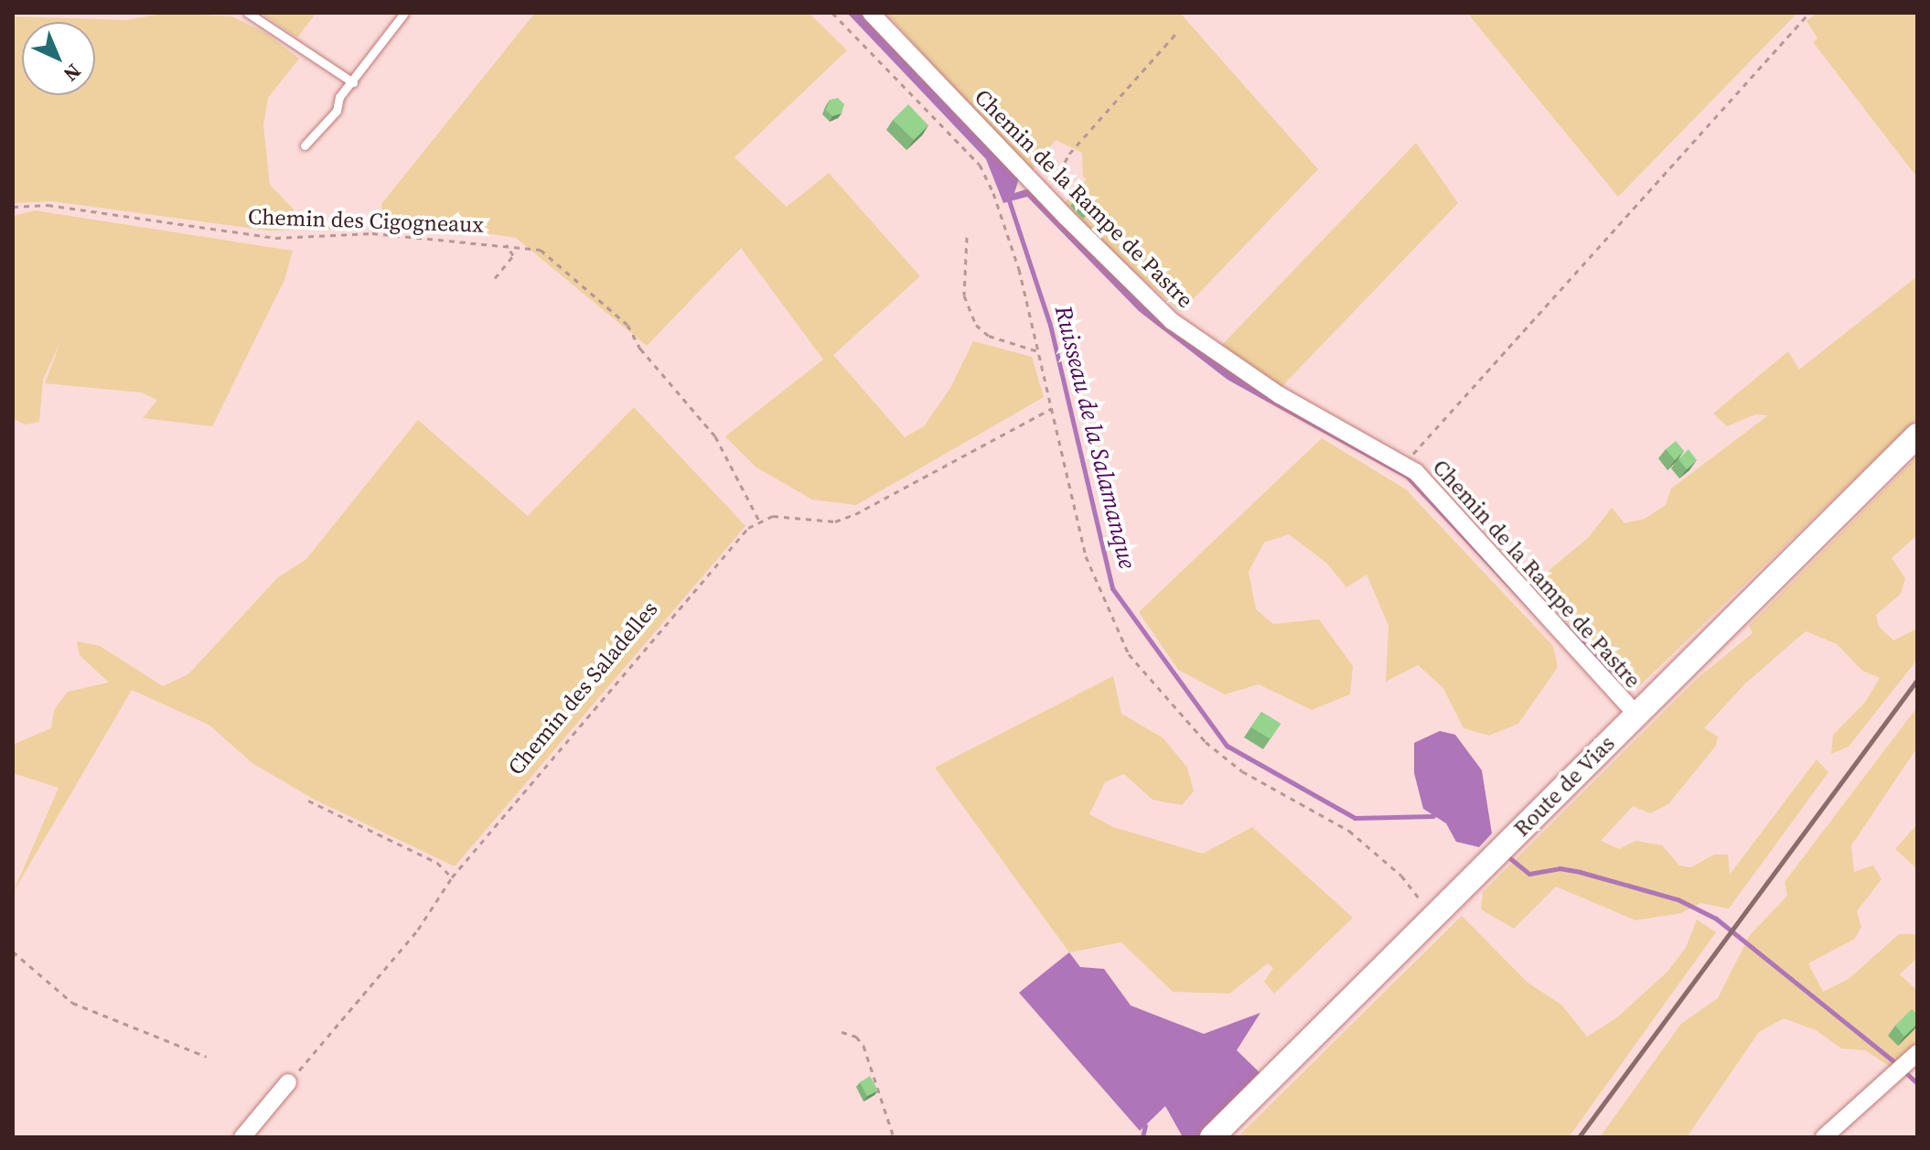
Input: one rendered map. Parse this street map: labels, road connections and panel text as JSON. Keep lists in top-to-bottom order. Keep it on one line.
{"streets":{"main road":["Route de Vias"],"street":["Chemin de la Rampe de Pastre"],"path":["Chemin des Cigogneaux","Chemin des Saladelles"]},"crossings":[["Chemin de la Rampe de Pastre","Route de Vias"],["Chemin des Cigogneaux","Chemin des Saladelles"]],"water":["Ruisseau de la Salamanque"],"north":"bottom right"}
